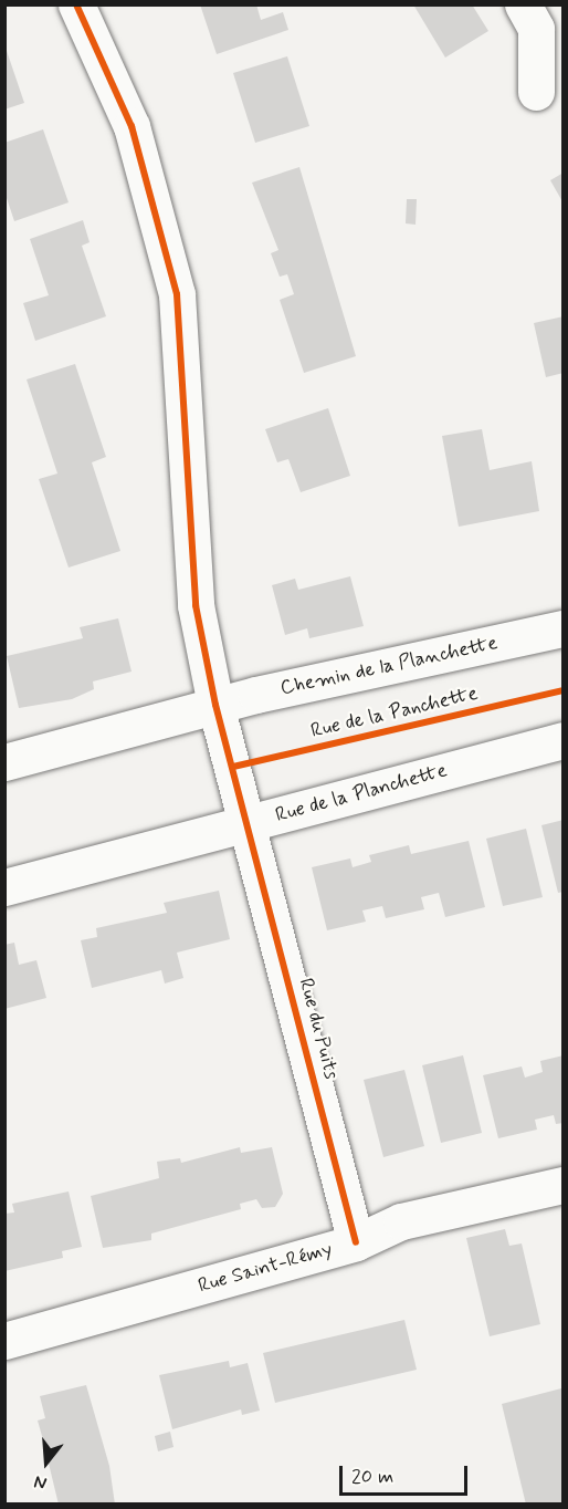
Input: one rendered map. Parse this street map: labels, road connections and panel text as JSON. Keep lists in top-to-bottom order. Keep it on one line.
{"streets":{"street":["Chemin de la Planchette","Rue de la Planchette","Rue du Puits","Rue Saint-Rémy"],"cycle path":["Rue de la Panchette"]},"crossings":[["Chemin de la Planchette","Rue du Puits"],["Rue de la Planchette","Rue du Puits"],["Rue du Puits","Rue Saint-Rémy"]],"scale_bar":"20 m","north":"bottom"}
